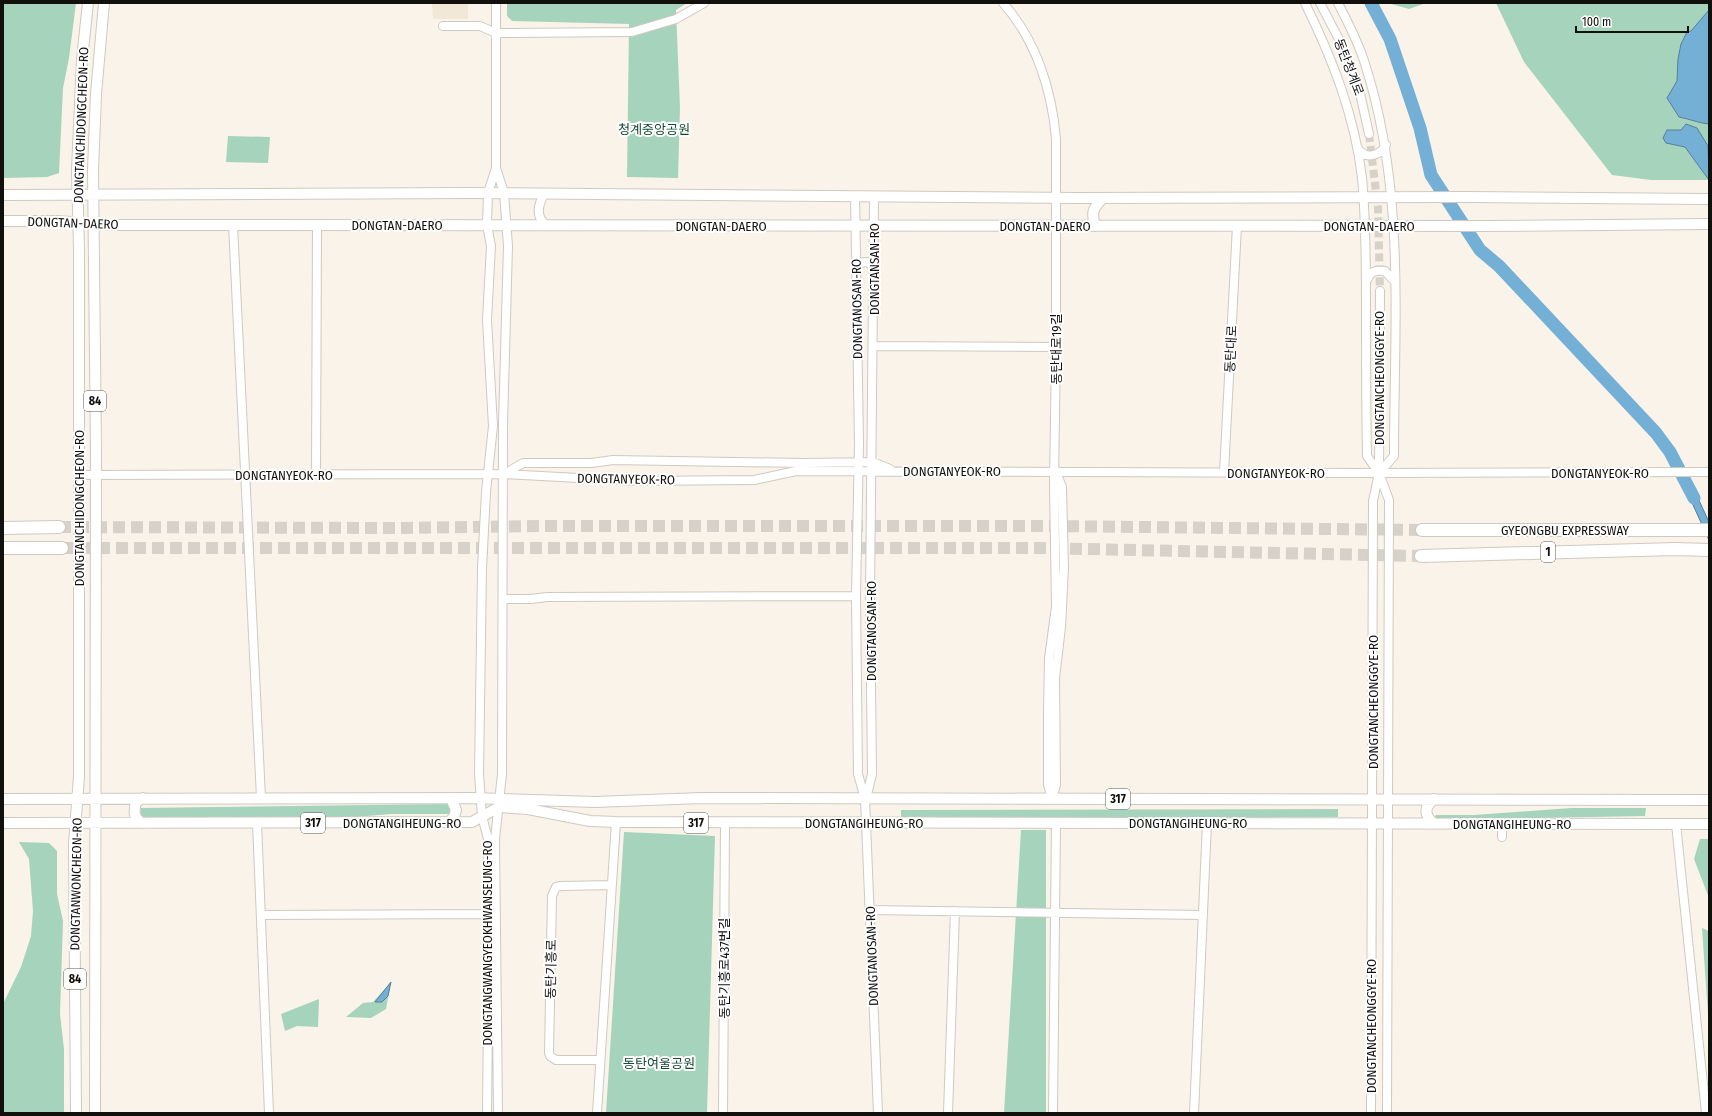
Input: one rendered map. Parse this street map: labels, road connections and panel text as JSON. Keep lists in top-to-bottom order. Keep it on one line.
{"streets":{"highway":["GYEONGBU EXPRESSWAY","1"],"main road":["DONGTANCHIDONGCHEON-RO","DONGTAN-DAERO","84","317","DONGTANGIHEUNG-RO","DONGTANWONCHEON-RO"],"street":["동탄청계로","DONGTANSAN-RO","DONGTANOSAN-RO","동탄대로19길","동탄대로","DONGTANCHEONGGYE-RO","DONGTANYEOK-RO","DONGTANGWANGYEOKHWANSEUNG-RO","동탄기흥로437번길","동탄기흥로"]},"crossings":[["DONGTANCHIDONGCHEON-RO","DONGTAN-DAERO"],["DONGTANCHIDONGCHEON-RO","DONGTANYEOK-RO"],["DONGTANCHIDONGCHEON-RO","DONGTANGIHEUNG-RO"],["DONGTANCHIDONGCHEON-RO","DONGTANWONCHEON-RO"],["DONGTAN-DAERO","DONGTANSAN-RO"],["DONGTAN-DAERO","DONGTANOSAN-RO"],["DONGTAN-DAERO","동탄대로19길"],["DONGTAN-DAERO","동탄대로"],["DONGTANSAN-RO","DONGTANOSAN-RO"],["DONGTANSAN-RO","DONGTANYEOK-RO"],["DONGTANOSAN-RO","DONGTANYEOK-RO"],["DONGTANOSAN-RO","DONGTANGIHEUNG-RO"],["동탄대로19길","DONGTANYEOK-RO"],["동탄대로","DONGTANYEOK-RO"],["DONGTANCHEONGGYE-RO","DONGTANYEOK-RO"],["DONGTANCHEONGGYE-RO","DONGTANGIHEUNG-RO"],["DONGTANYEOK-RO","DONGTANGWANGYEOKHWANSEUNG-RO"],["DONGTANGIHEUNG-RO","DONGTANWONCHEON-RO"],["DONGTANGIHEUNG-RO","DONGTANGWANGYEOKHWANSEUNG-RO"],["DONGTANGIHEUNG-RO","동탄기흥로437번길"]],"parks":["청계중앙공원","동탄여울공원"],"scale_bar":"100 m"}
